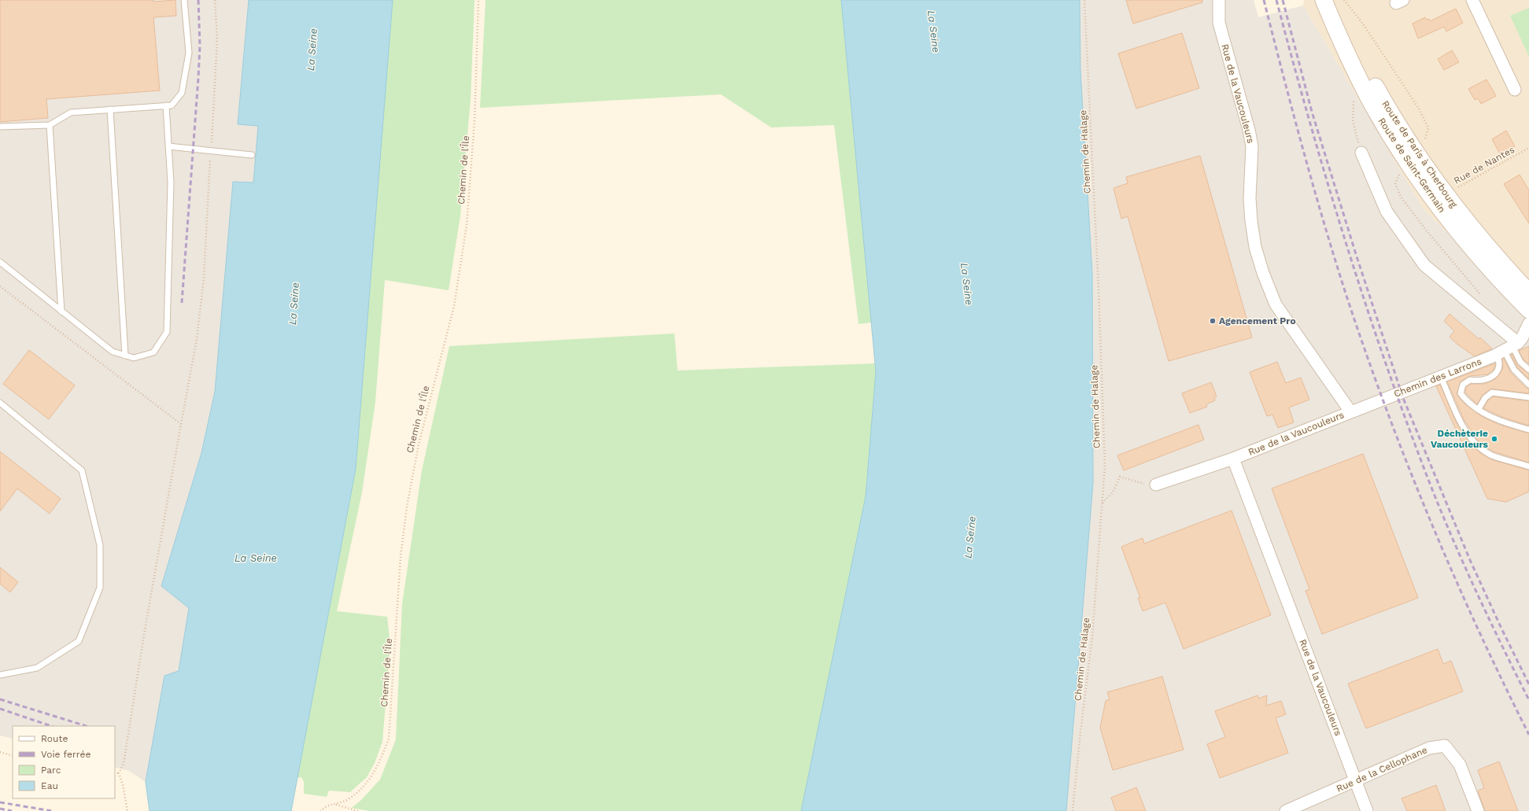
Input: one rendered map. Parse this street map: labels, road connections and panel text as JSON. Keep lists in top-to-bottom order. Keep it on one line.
{"streets":{"main road":["Route de Paris à Cherbourg","Route de Saint-Germain"],"street":["Rue de la Vaucouleurs","Chemin des Larrons","Rue de la Cellophane"],"path":["Chemin de Halage","Rue de Nantes","Chemin de l'Île"]},"crossings":[["Rue de la Vaucouleurs","Chemin des Larrons"],["Rue de la Vaucouleurs","Rue de la Cellophane"],["Route de Paris à Cherbourg","Rue de Nantes"]],"water":["La Seine"],"places":["Agencement Pro","Déchèterie Vaucouleurs"],"legend":["Route","Voie ferrée","Parc","Eau"]}
